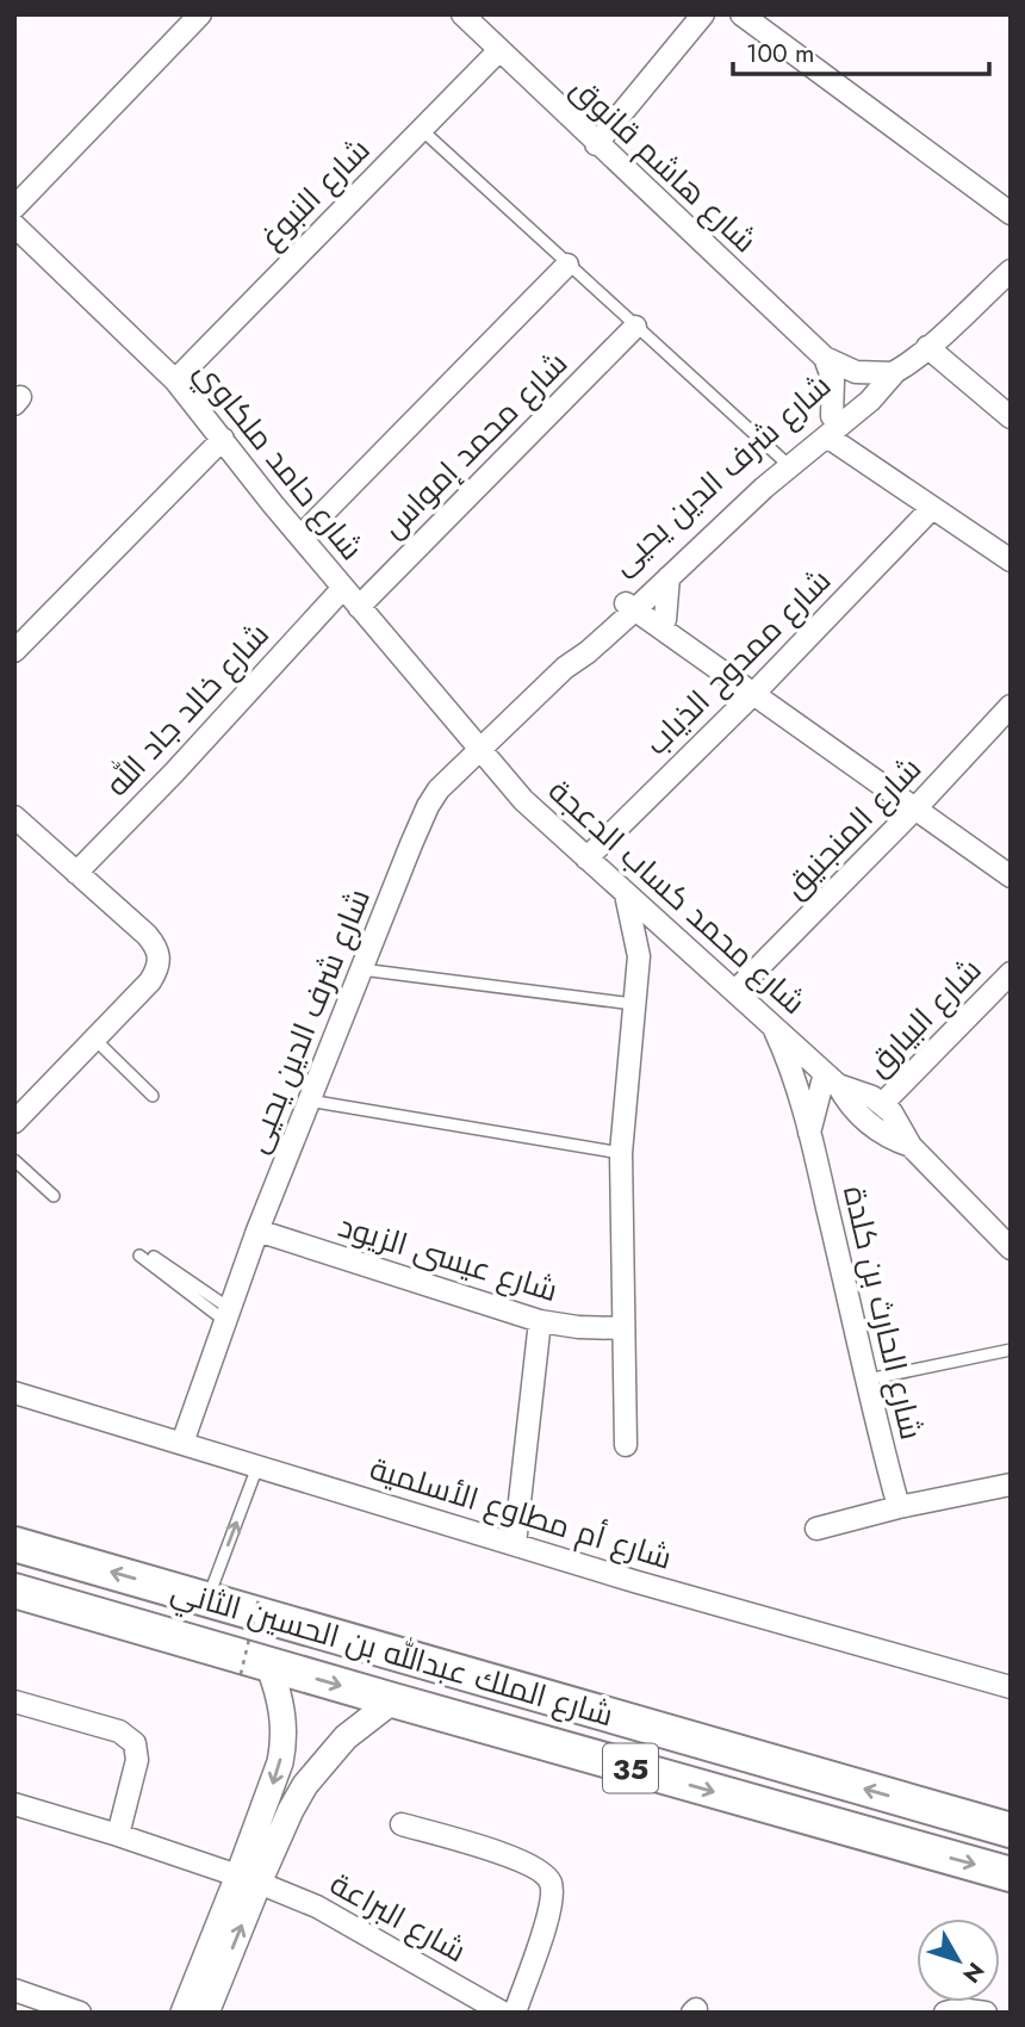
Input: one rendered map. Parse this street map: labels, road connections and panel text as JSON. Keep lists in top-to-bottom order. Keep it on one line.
{"streets":{"highway":["شارع الملك عبدالله بن الحسين الثاني","35"],"street":["شارع هاشم قانوق","شارع النبوغ","شارع محمد إمواس","شارع حامد ملكاوي","شارع شرف الدين يحيى","شارع ممدوح الذياب","شارع خالد جاد الله","شارع المنجنيق","شارع محمد كساب الدعجة","شارع البيارق","شارع عيسى الزيود","شارع الحارث بن كلدة","شارع أم مطاوع الأسلمية","شارع البراعة"]},"crossings":[["شارع هاشم قانوق","شارع النبوغ"],["شارع هاشم قانوق","شارع شرف الدين يحيى"],["شارع النبوغ","شارع حامد ملكاوي"],["شارع محمد إمواس","شارع حامد ملكاوي"],["شارع حامد ملكاوي","شارع شرف الدين يحيى"],["شارع حامد ملكاوي","شارع خالد جاد الله"],["شارع حامد ملكاوي","شارع محمد كساب الدعجة"],["شارع شرف الدين يحيى","شارع محمد كساب الدعجة"],["شارع شرف الدين يحيى","شارع عيسى الزيود"],["شارع شرف الدين يحيى","شارع أم مطاوع الأسلمية"],["شارع ممدوح الذياب","شارع محمد كساب الدعجة"],["شارع المنجنيق","شارع محمد كساب الدعجة"],["شارع محمد كساب الدعجة","شارع البيارق"],["شارع محمد كساب الدعجة","شارع الحارث بن كلدة"]],"scale_bar":"100 m","north":"bottom right"}
